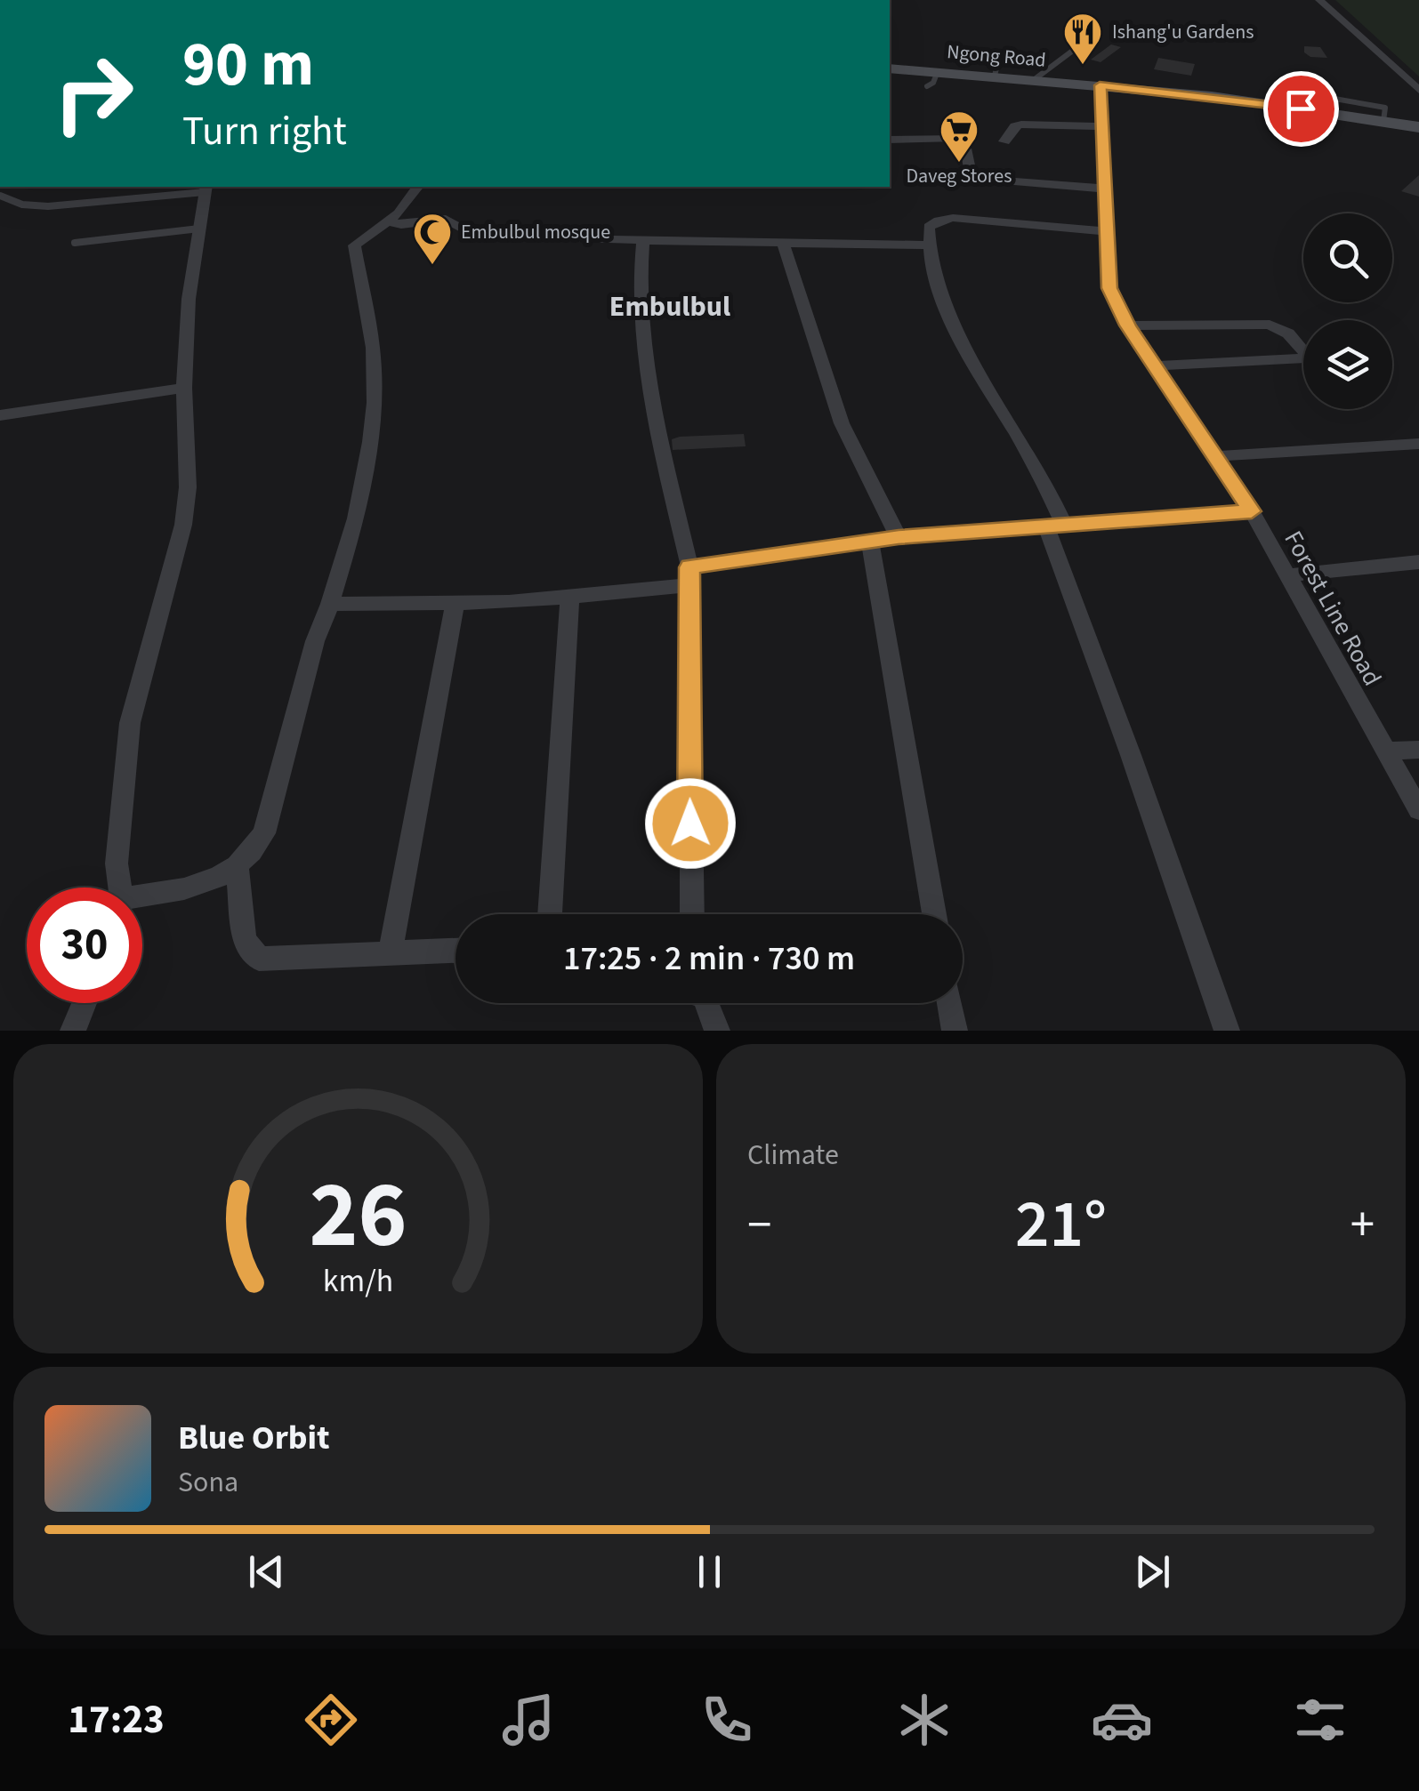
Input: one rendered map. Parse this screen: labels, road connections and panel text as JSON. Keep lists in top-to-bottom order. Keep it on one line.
{"streets":{"main road":["Ngong Road"],"street":["Forest Line Road"]},"crossings":[["Ngong Road","Forest Line Road"]],"districts":["Embulbul"],"places":{"restaurant":["Ishang'u Gardens"],"supermarket":["Daveg Stores"],"mosque":["Embulbul mosque"]},"page":{"turn":["90 m","Turn right"],"limit":"30","trip":"17:25 · 2 min · 730 m","tile":"Climate","heat":["−","21°","+"],"song":["Blue Orbit","Sona"],"tabs":"17:23","gauge":["26","km/h"]}}
